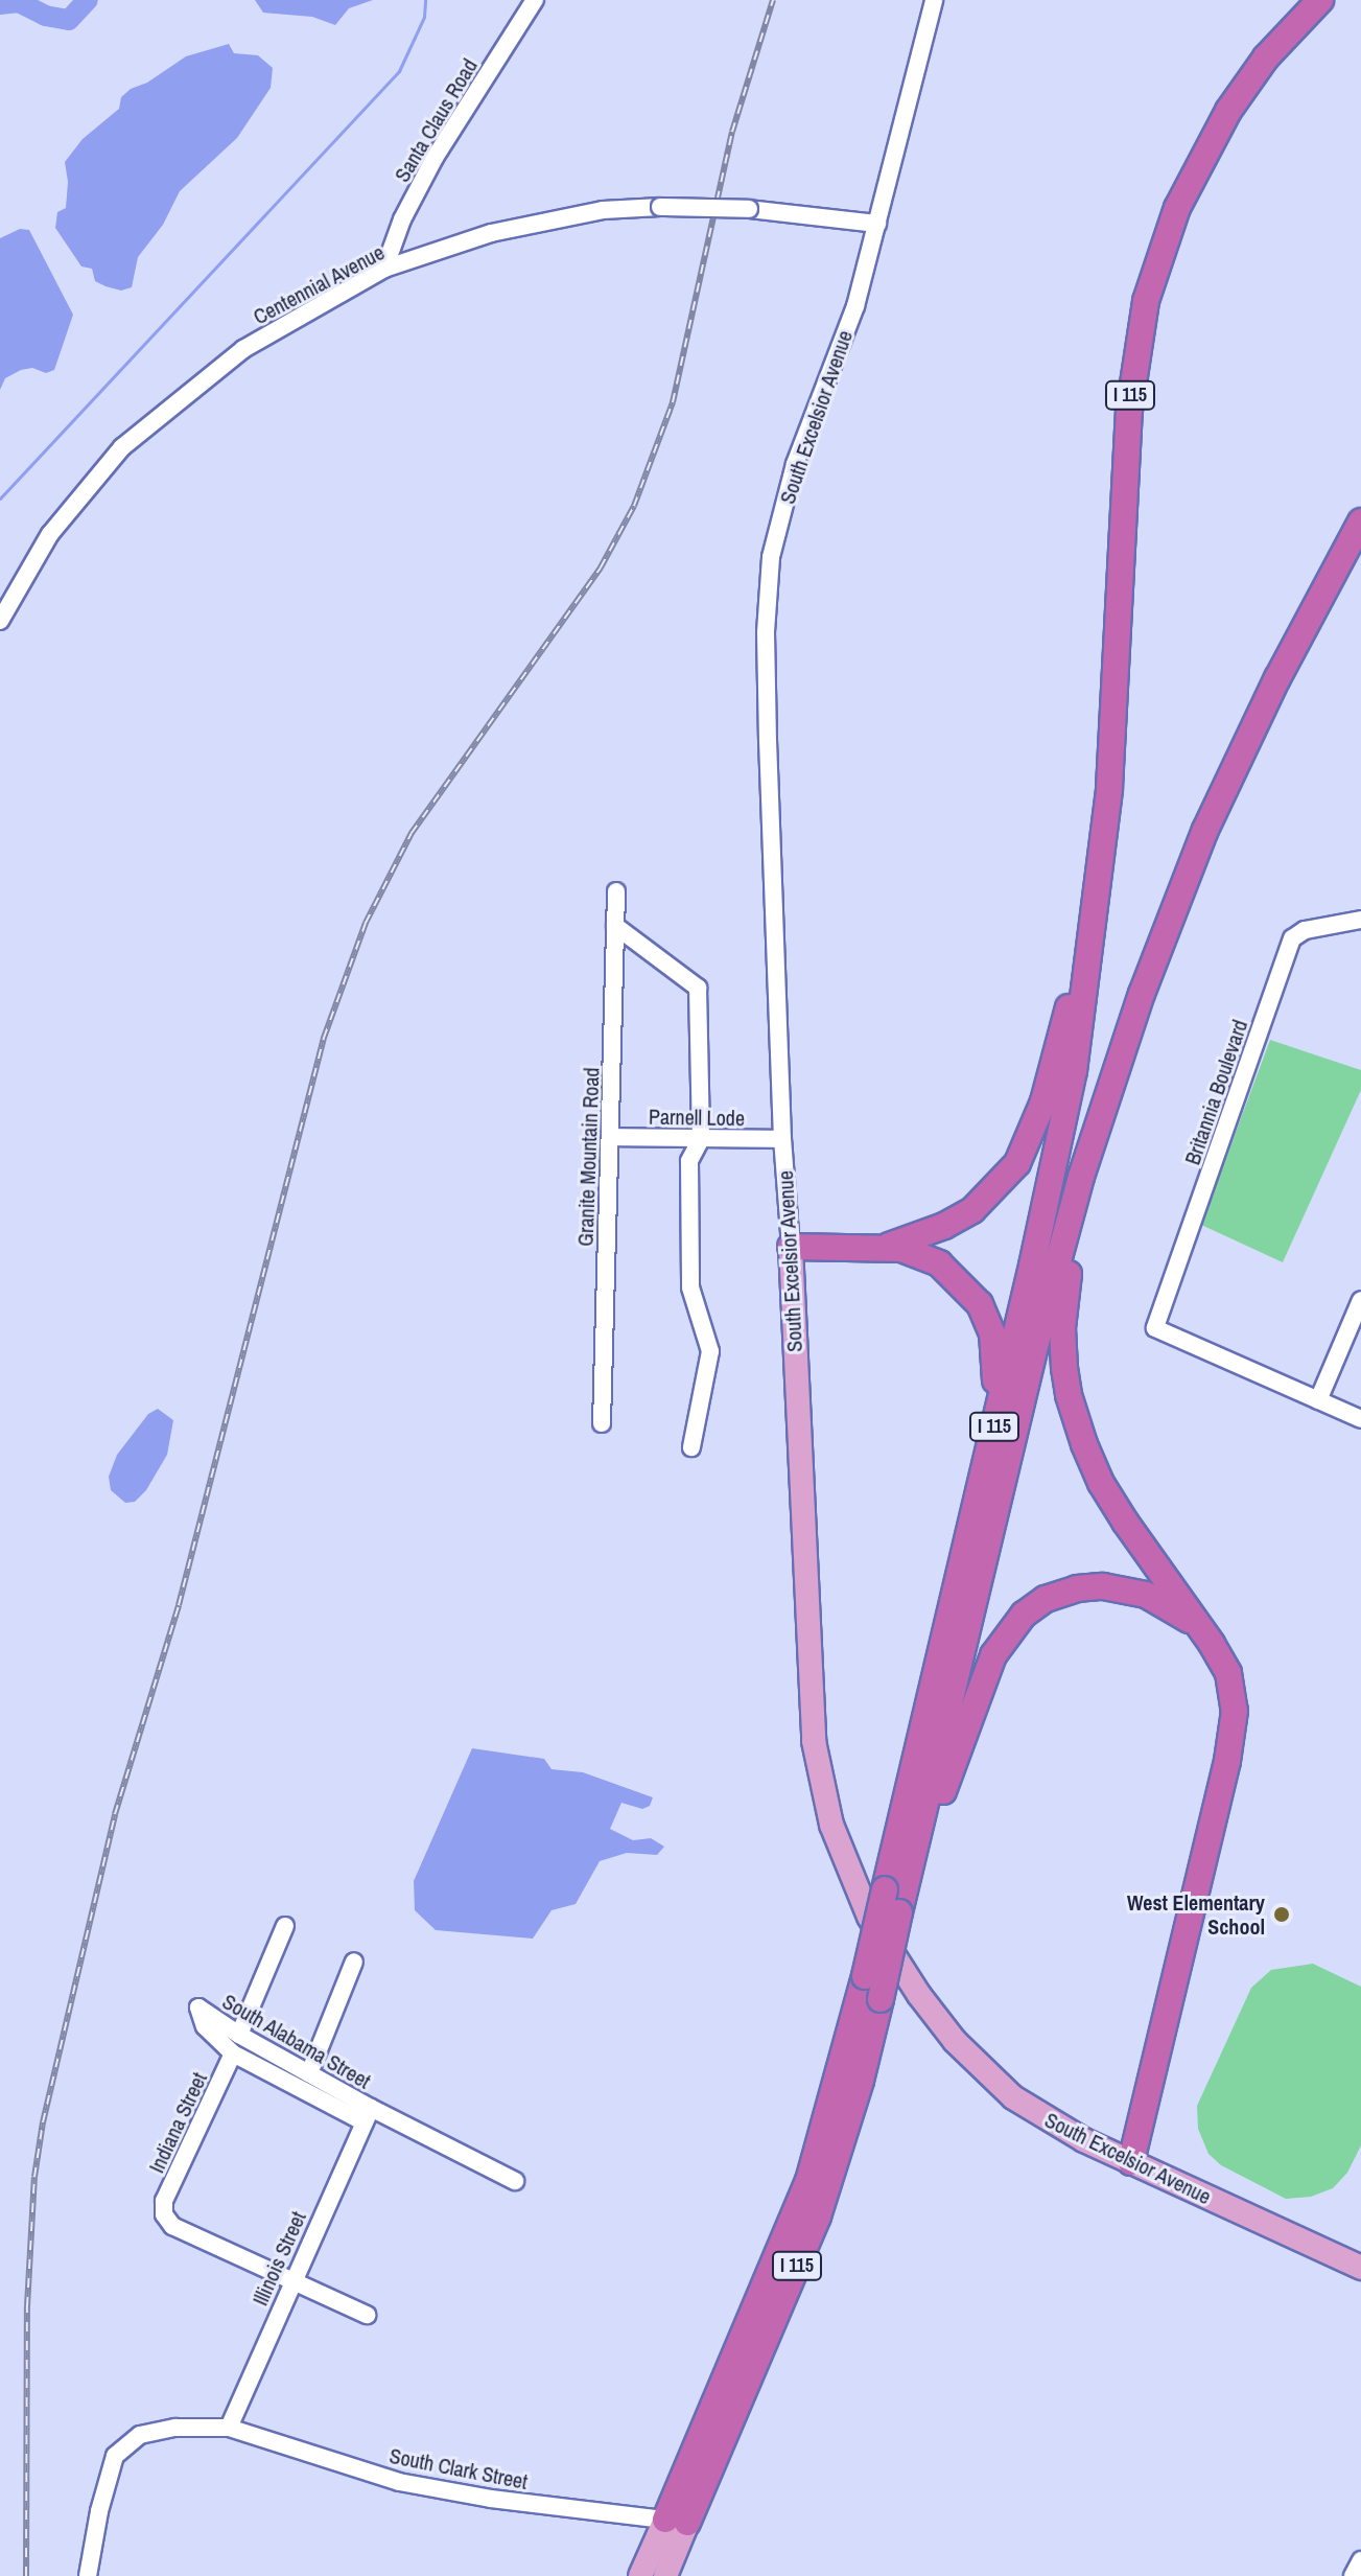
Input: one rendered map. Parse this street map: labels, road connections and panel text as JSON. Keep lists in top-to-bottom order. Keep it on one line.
{"streets":{"highway":["I 115"],"main road":["South Excelsior Avenue"],"street":["Santa Claus Road","Centennial Avenue","Britannia Boulevard","Parnell Lode","Granite Mountain Road","South Alabama Street","Indiana Street","Illinois Street","South Clark Street"]},"crossings":[["Santa Claus Road","Centennial Avenue"],["Centennial Avenue","South Excelsior Avenue"],["I 115","South Clark Street"],["South Excelsior Avenue","Parnell Lode"],["Parnell Lode","Granite Mountain Road"],["South Alabama Street","Indiana Street"],["South Alabama Street","Illinois Street"],["Indiana Street","Illinois Street"],["Illinois Street","South Clark Street"]],"places":["West Elementary School"]}
